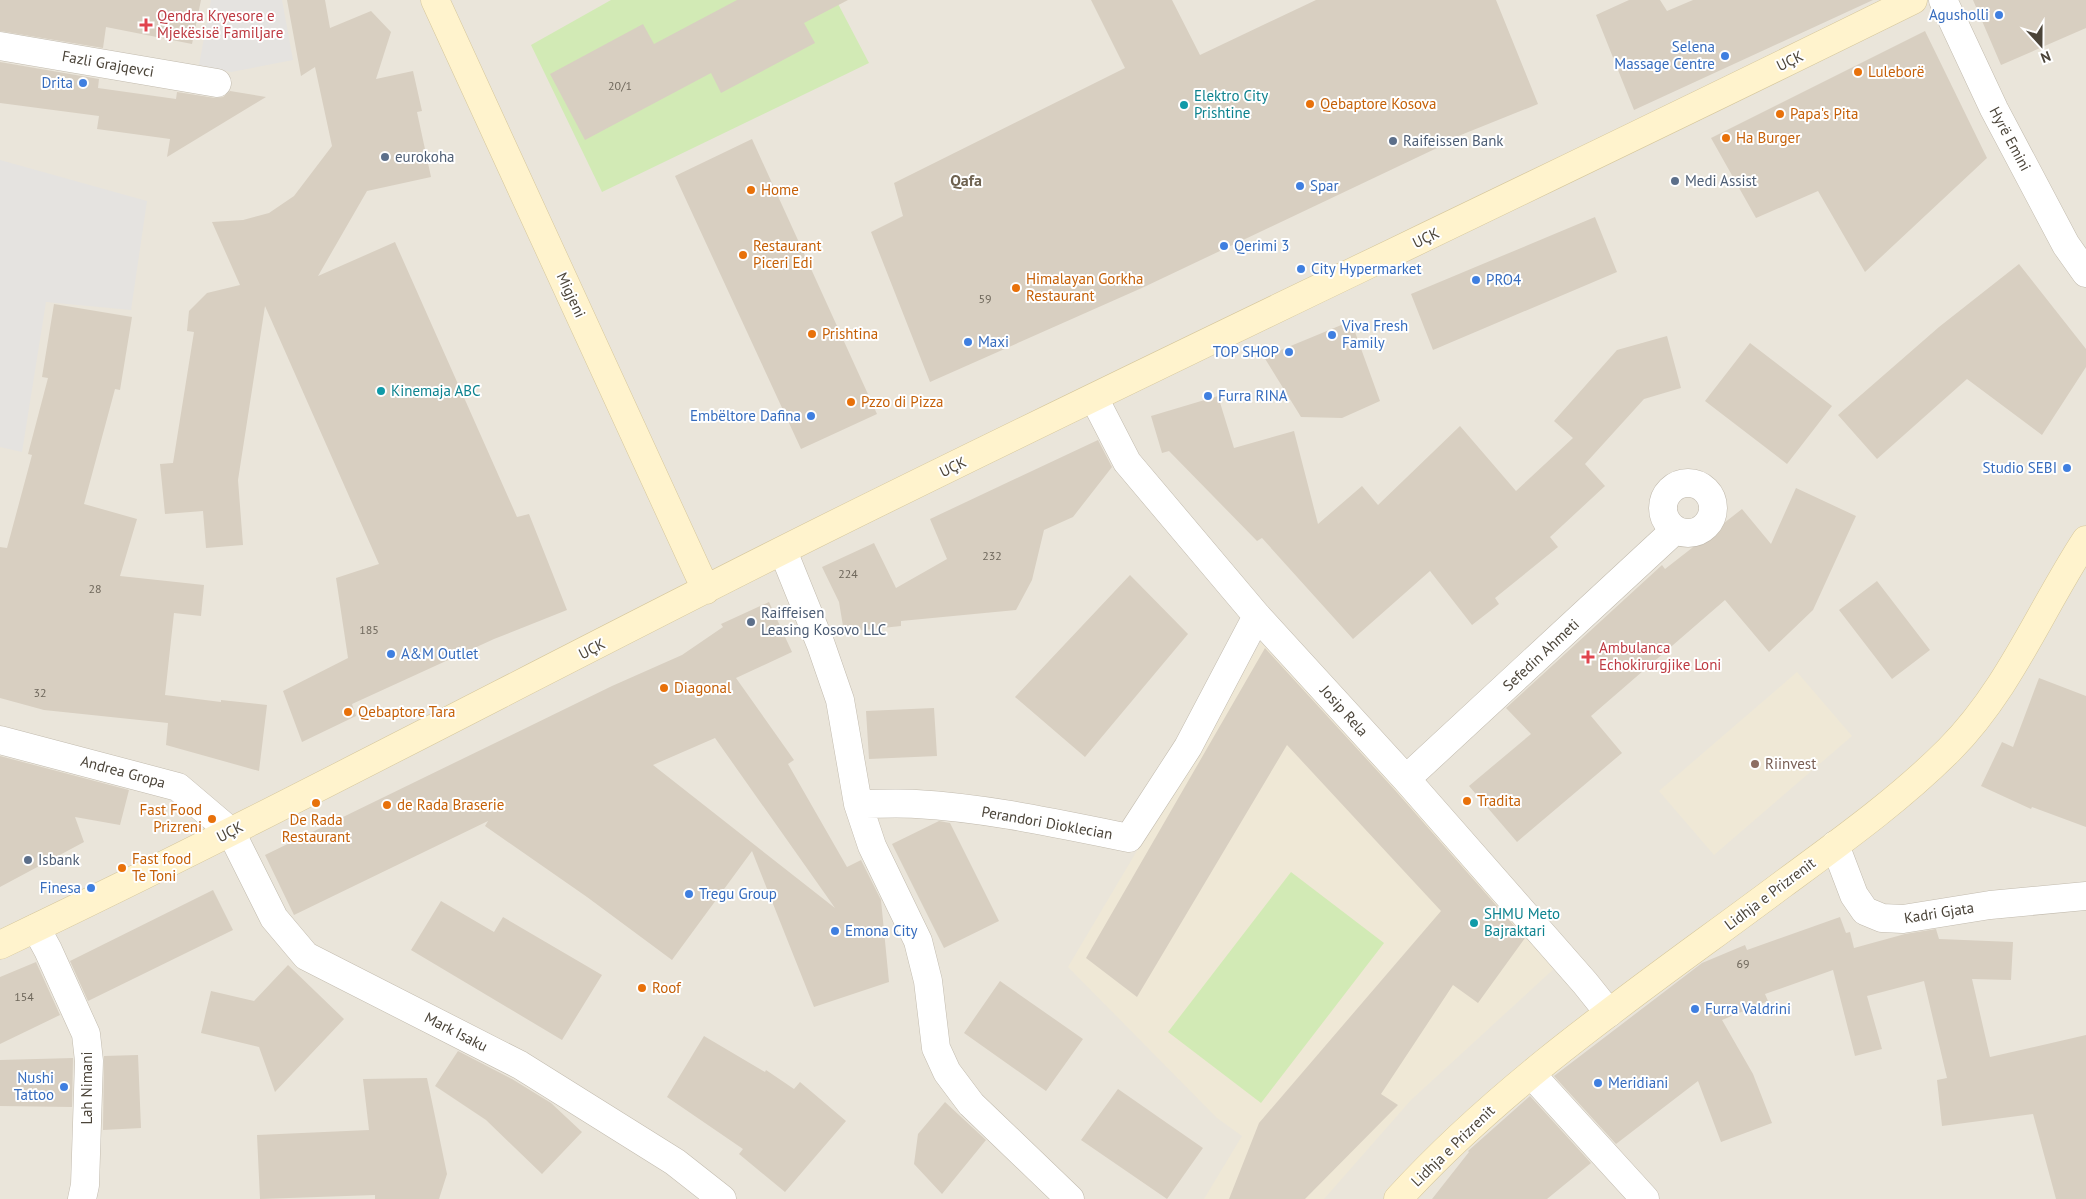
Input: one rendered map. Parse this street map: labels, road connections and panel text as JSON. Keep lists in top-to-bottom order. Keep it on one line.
{"streets":{"main road":["UÇK","Migjeni","Lidhja e Prizrenit"],"street":["Fazli Grajqevci","Hyrë Emini","Sefedin Ahmeti","Josip Rela","Andrea Gropa","Perandori Dioklecian","Kadri Gjata","Mark Isaku","Lah Nimani"]},"crossings":[["UÇK","Migjeni"],["UÇK","Josip Rela"],["UÇK","Andrea Gropa"],["UÇK","Mark Isaku"],["UÇK","Lah Nimani"],["Sefedin Ahmeti","Josip Rela"],["Josip Rela","Perandori Dioklecian"],["Josip Rela","Lidhja e Prizrenit"],["Andrea Gropa","Mark Isaku"],["Lidhja e Prizrenit","Kadri Gjata"]],"districts":["Qafa"],"places":{"other":["Agusholli","Selena Massage Centre","Luleborë","Drita","Qebaptore Kosova","Elektro City Prishtine","Papa's Pita","Ha Burger","Raifeissen Bank","eurokoha","Medi Assist","Spar","Home","Qerimi 3","Restaurant Piceri Edi","City Hypermarket","PRO4","Himalayan Gorkha Restaurant","Prishtina","Viva Fresh Family","Maxi","TOP SHOP","Kinemaja ABC","Furra RINA","Pzzo di Pizza","Embëltore Dafina","Studio SEBI","Raiffeisen Leasing Kosovo LLC","A&M Outlet","Diagonal","Qebaptore Tara","Riinvest","Tradita","De Rada Restaurant","de Rada Braserie","Fast Food Prizreni","Isbank","Fast food Te Toni","Finesa","Tregu Group","SHMU Meto Bajraktari","Emona City","Roof","Furra Valdrini","Meridiani","Nushi Tattoo"],"health":["Qendra Kryesore e Mjekësisë Familjare","Ambulanca Echokirurgjike Loni"]},"house_numbers":["20/1","59","232","224","28","185","32","69","154"],"north":"bottom"}
